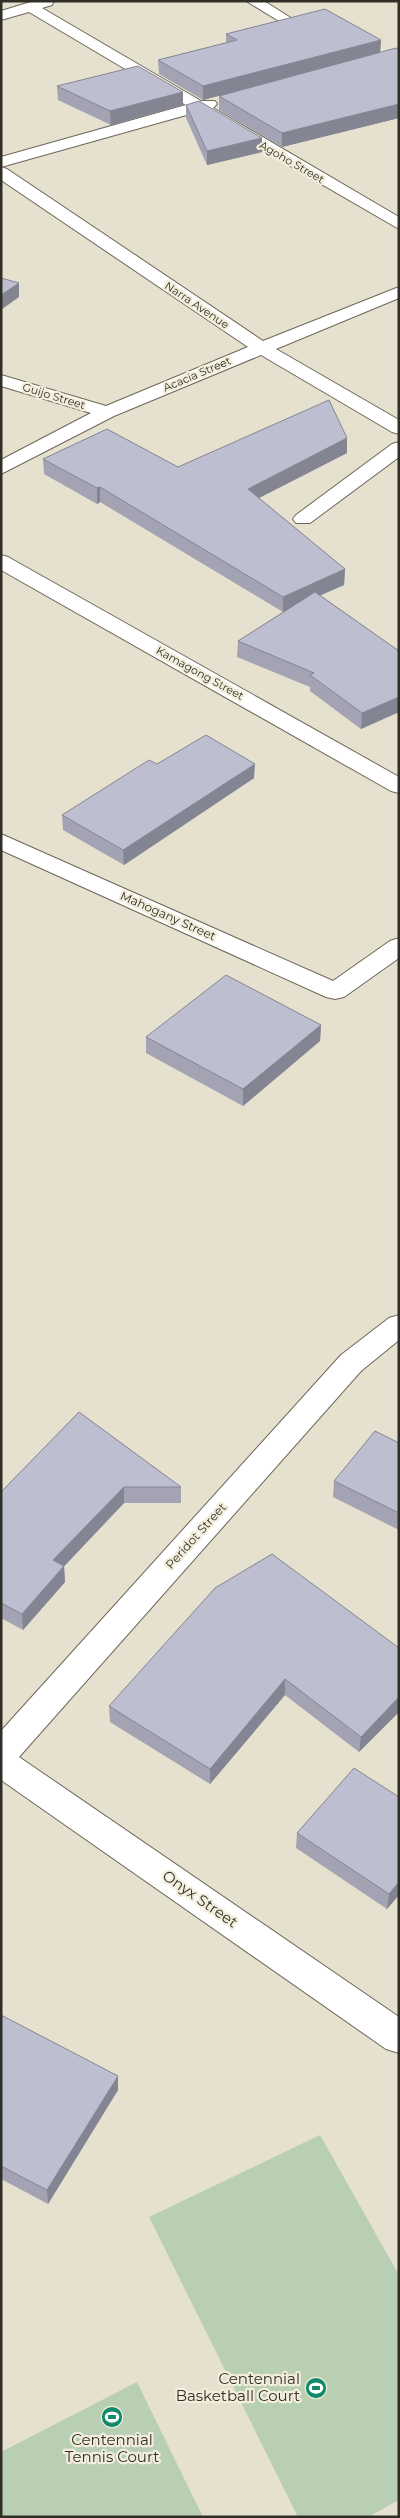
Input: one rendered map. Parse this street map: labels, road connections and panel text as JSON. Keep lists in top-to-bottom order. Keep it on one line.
{"streets":{"street":["Agoho Street","Narra Avenue","Acacia Street","Guijo Street","Kamagong Street","Mahogany Street","Peridot Street","Onyx Street"]},"crossings":[["Narra Avenue","Acacia Street"],["Acacia Street","Guijo Street"]],"places":{"sports":["Centennial Basketball Court","Centennial Tennis Court"]}}
